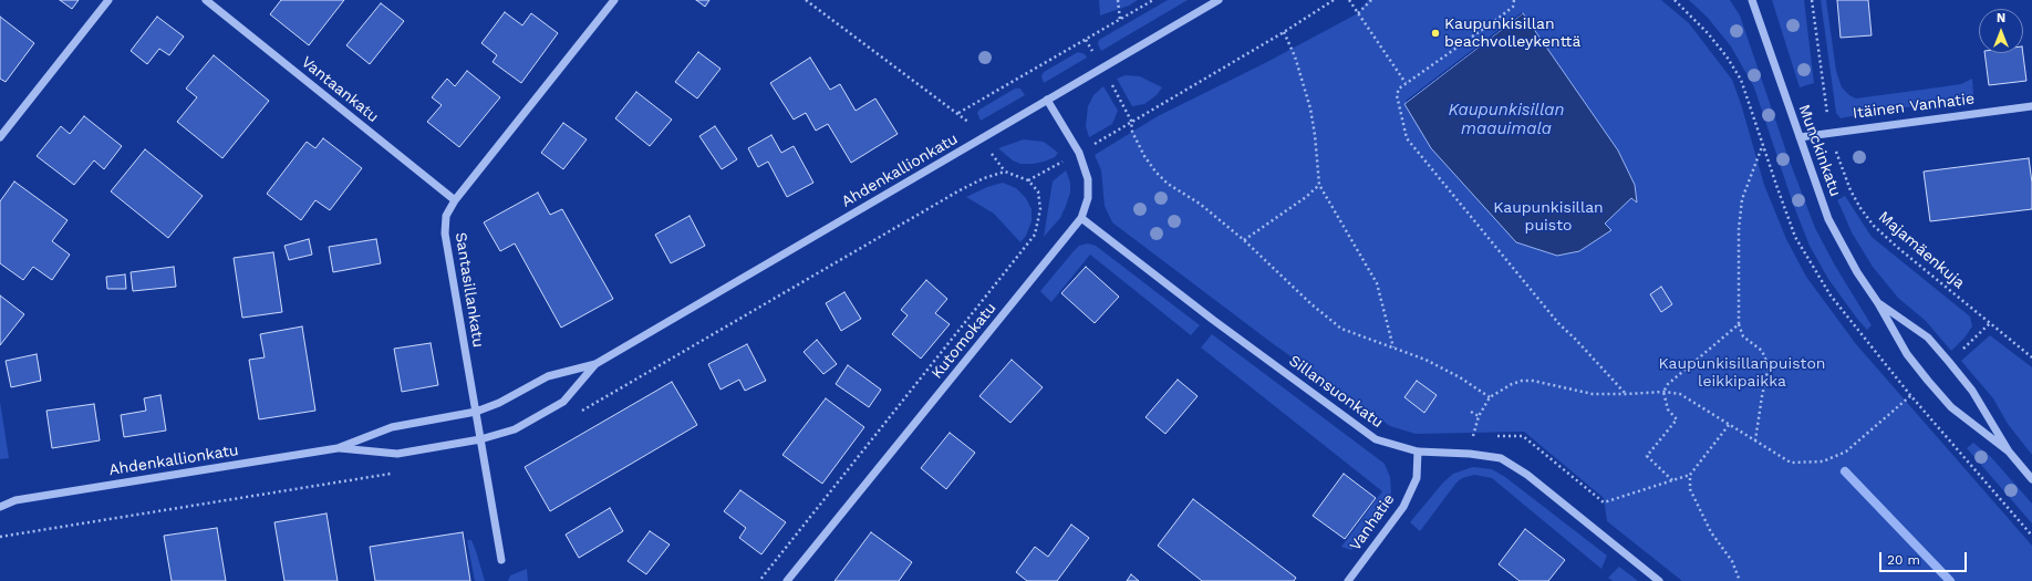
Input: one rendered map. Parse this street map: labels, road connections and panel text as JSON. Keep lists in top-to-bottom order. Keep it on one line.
{"streets":{"street":["Vantaankatu","Itäinen Vanhatie","Munckinkatu","Ahdenkallionkatu","Santasillankatu","Kutomokatu","Sillansuonkatu","Vanhatie"],"path":["Majamäenkuja"]},"crossings":[["Vantaankatu","Santasillankatu"],["Itäinen Vanhatie","Munckinkatu"],["Itäinen Vanhatie","Majamäenkuja"],["Ahdenkallionkatu","Santasillankatu"],["Ahdenkallionkatu","Kutomokatu"],["Kutomokatu","Sillansuonkatu"],["Sillansuonkatu","Vanhatie"]],"water":["Kaupunkisillan maauimala"],"parks":["Kaupunkisillan puisto","Kaupunkisillanpuiston leikkipaikka"],"places":["Kaupunkisillan beachvolleykenttä"],"scale_bar":"20 m","north":"top"}
